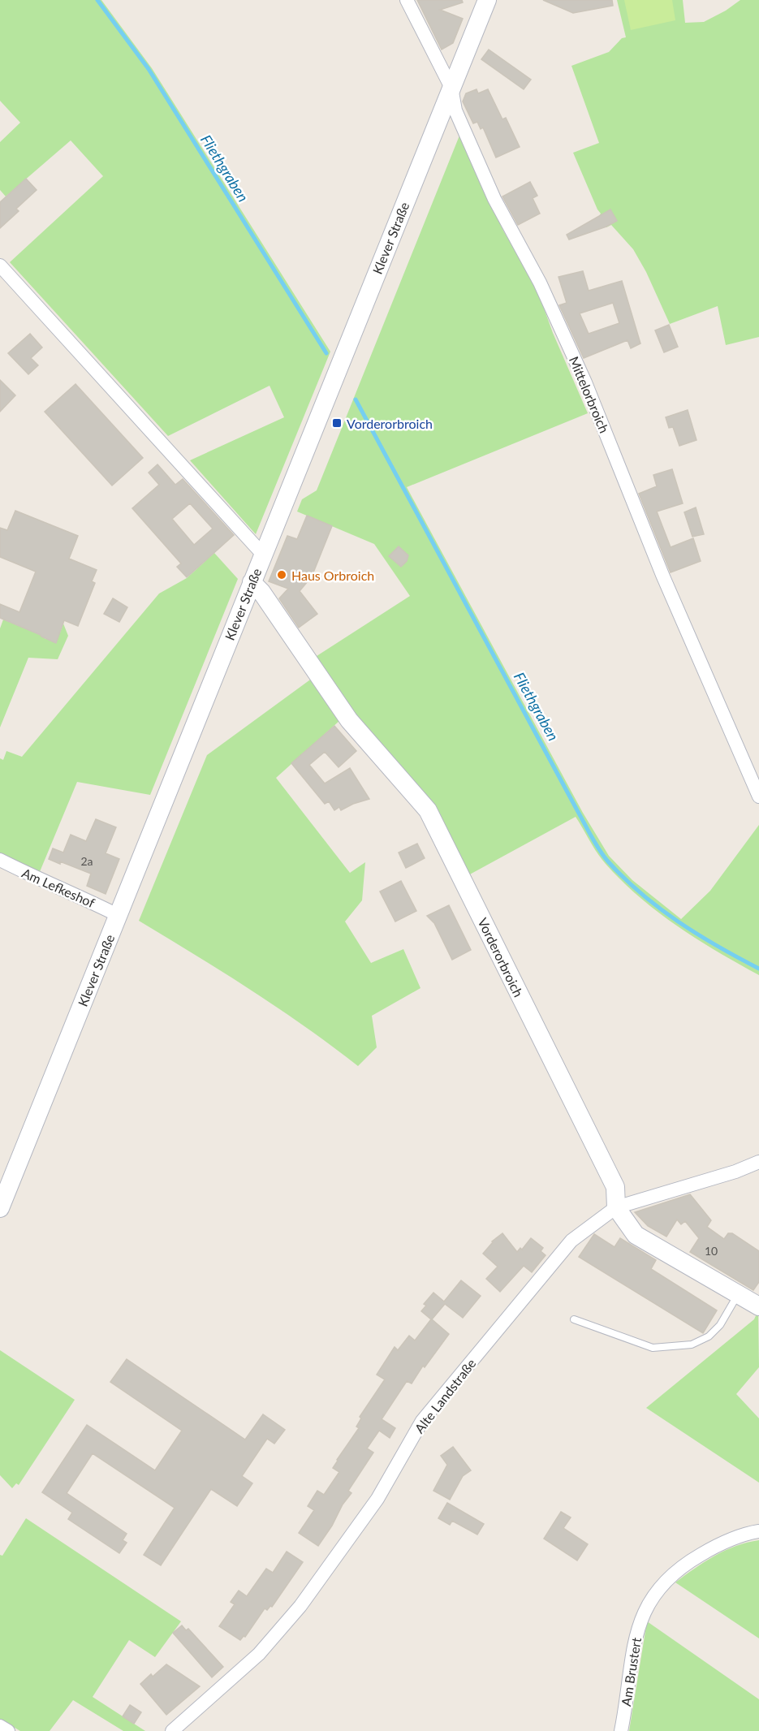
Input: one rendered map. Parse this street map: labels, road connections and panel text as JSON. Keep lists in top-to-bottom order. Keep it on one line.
{"streets":{"street":["Klever Straße","Mittelorbroich","Am Lefkeshof","Vorderorbroich","Alte Landstraße","Am Brustert"]},"crossings":[["Klever Straße","Mittelorbroich"],["Klever Straße","Am Lefkeshof"],["Klever Straße","Vorderorbroich"],["Vorderorbroich","Alte Landstraße"]],"water":["Fliethgraben"],"places":{"transit":["Vorderorbroich"],"other":["Haus Orbroich"]},"house_numbers":["2a","10"]}
